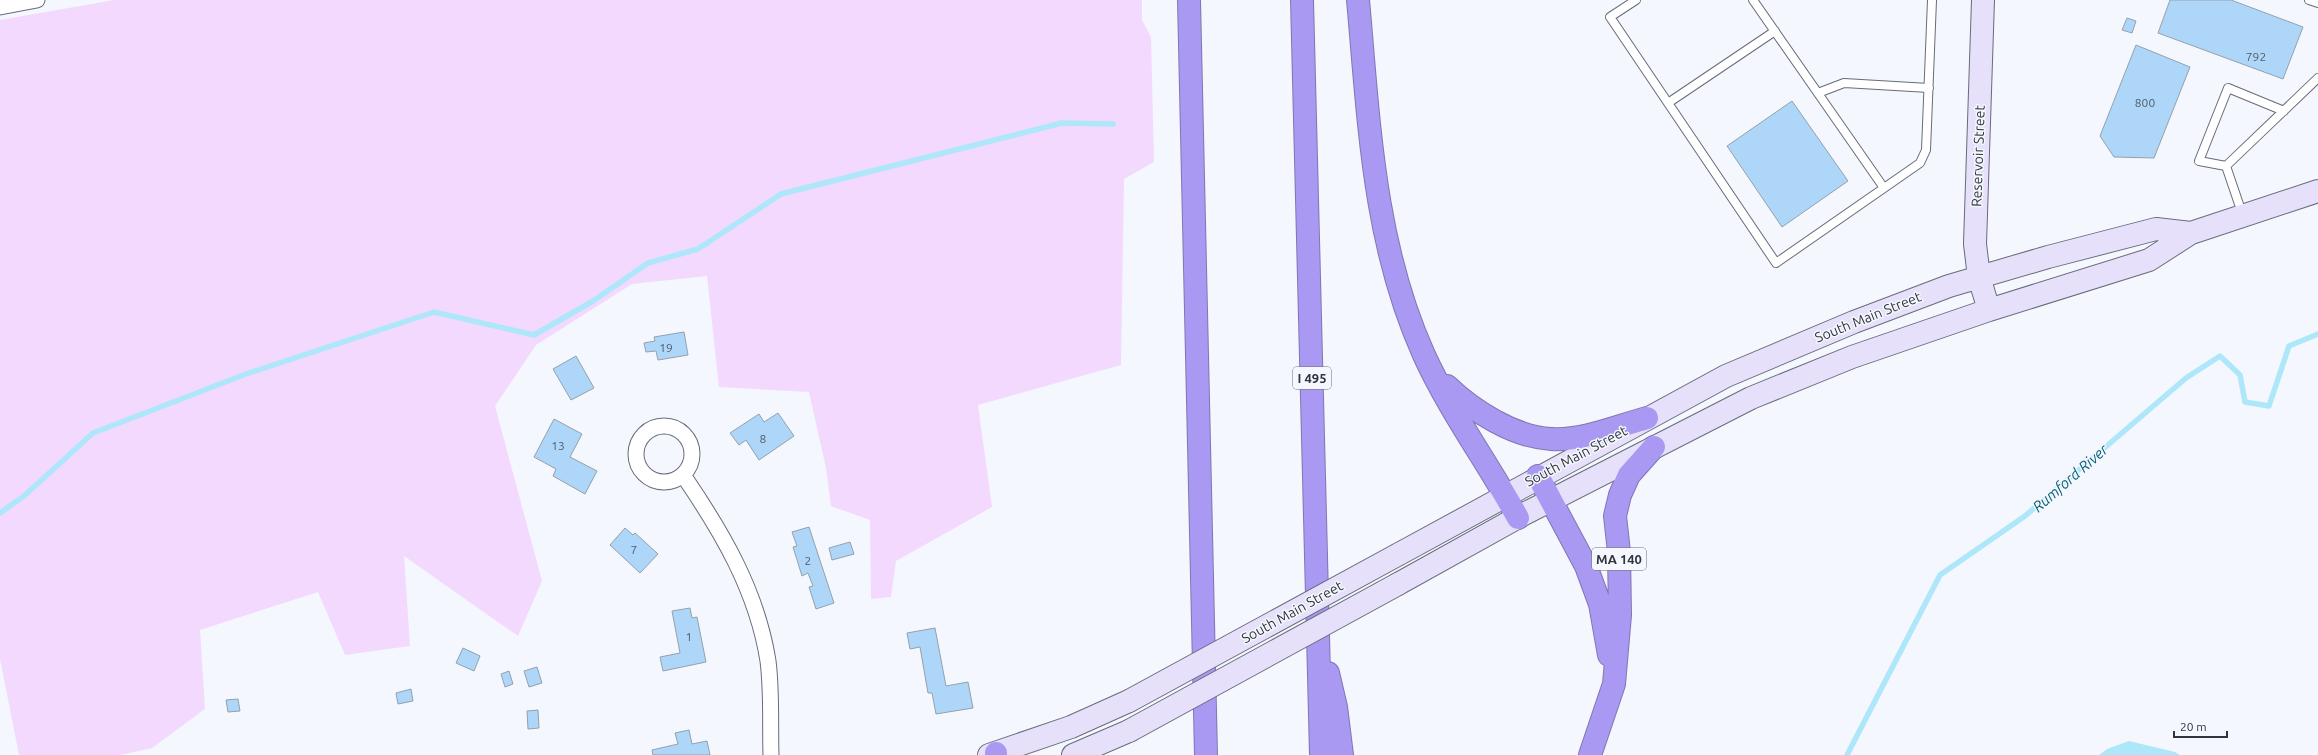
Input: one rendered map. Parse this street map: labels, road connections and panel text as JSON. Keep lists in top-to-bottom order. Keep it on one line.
{"streets":{"highway":["I 495","MA 140"],"main road":["Reservoir Street","South Main Street"]},"crossings":[["Reservoir Street","South Main Street"],["South Main Street","MA 140"]],"water":["Rumford River"],"house_numbers":["792","800","19","8","13","7","2","1"],"scale_bar":"20 m"}
